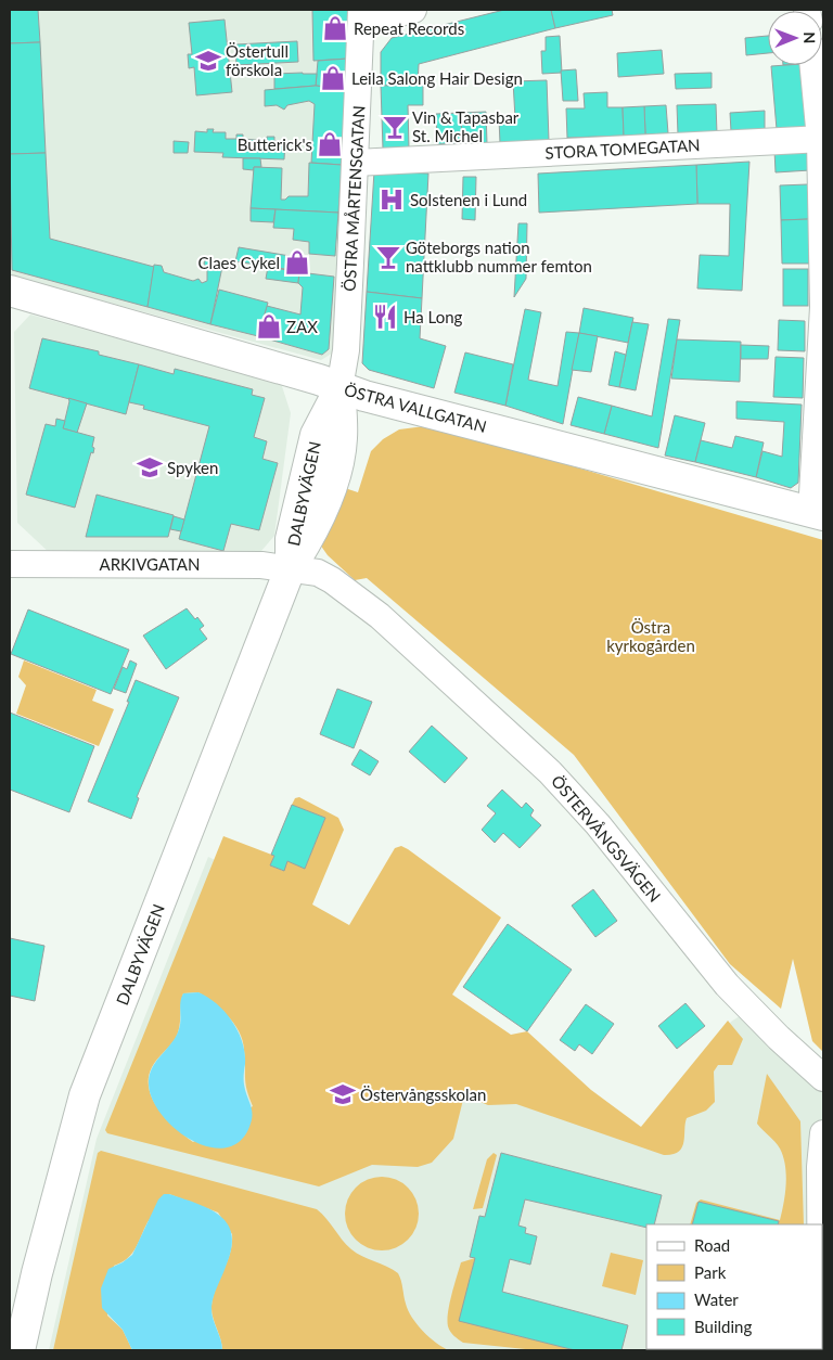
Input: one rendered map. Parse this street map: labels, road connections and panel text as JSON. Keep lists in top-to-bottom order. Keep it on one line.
{"streets":{"street":["STORA TOMEGATAN","ÖSTRA MÅRTENSGATAN","ÖSTRA VALLGATAN","DALBYVÄGEN","ARKIVGATAN","ÖSTERVÅNGSVÄGEN"]},"crossings":[["STORA TOMEGATAN","ÖSTRA MÅRTENSGATAN"],["ÖSTRA MÅRTENSGATAN","ÖSTRA VALLGATAN"],["ÖSTRA MÅRTENSGATAN","DALBYVÄGEN"],["ÖSTRA VALLGATAN","DALBYVÄGEN"],["DALBYVÄGEN","ARKIVGATAN"],["DALBYVÄGEN","ÖSTERVÅNGSVÄGEN"],["ARKIVGATAN","ÖSTERVÅNGSVÄGEN"]],"parks":["Östra kyrkogården"],"places":{"shop":["Repeat Records","Leila Salong Hair Design","Butterick's","Claes Cykel","ZAX"],"school or university":["Östertull förskola","Spyken","Östervångsskolan"],"bar":["Vin & Tapasbar St. Michel","Göteborgs nation nattklubb nummer femton"],"hospital":["Solstenen i Lund"],"restaurant":["Ha Long"]},"legend":["Road","Park","Water","Building"],"north":"right"}
